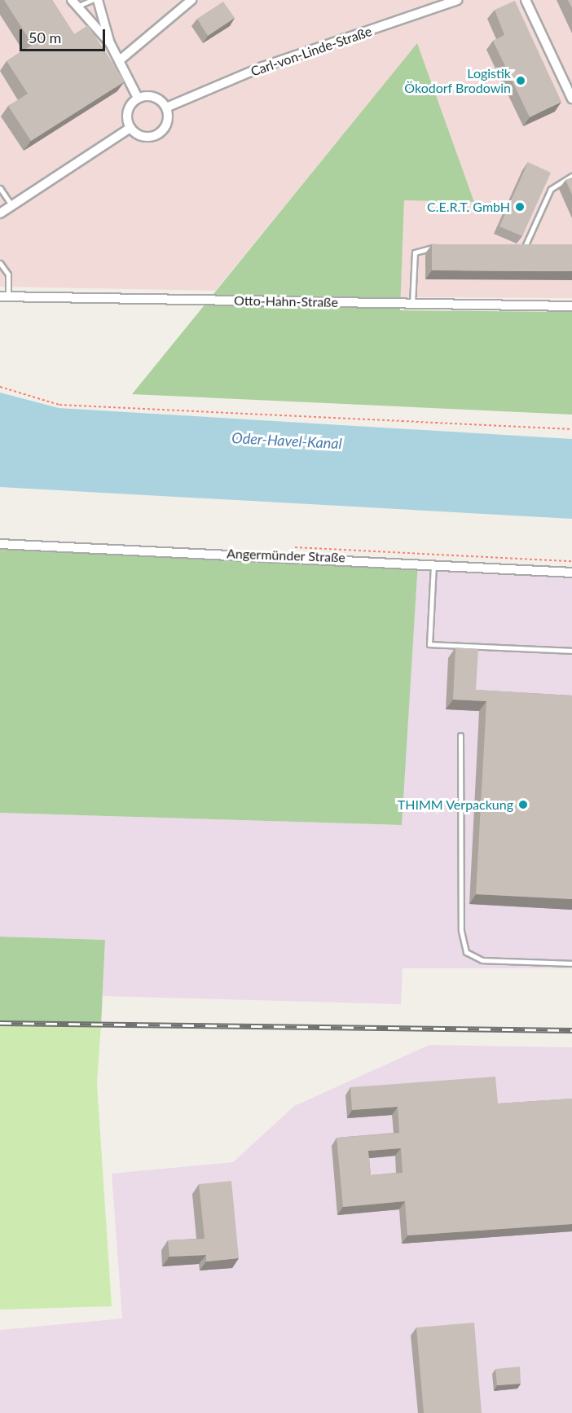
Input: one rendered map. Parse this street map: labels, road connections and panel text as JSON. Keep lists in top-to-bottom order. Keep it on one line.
{"streets":{"street":["Carl-von-Linde-Straße","Otto-Hahn-Straße","Angermünder Straße"]},"water":["Oder-Havel-Kanal"],"places":["Logistik Ökodorf Brodowin","C.E.R.T. GmbH","THIMM Verpackung"],"scale_bar":"50 m"}
